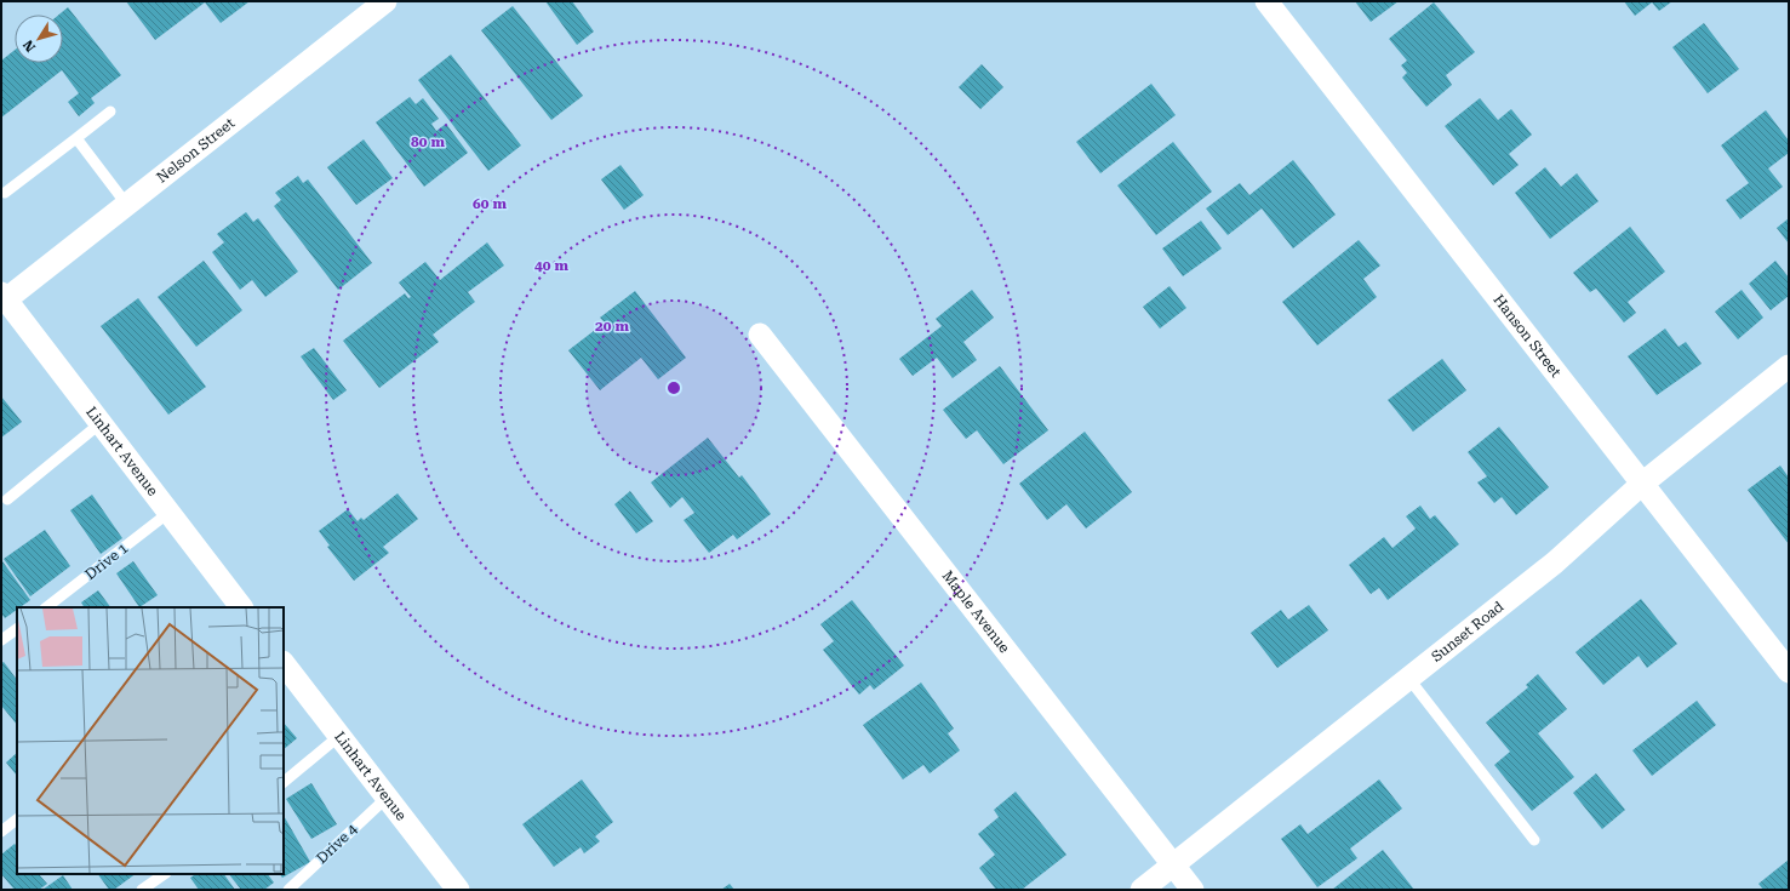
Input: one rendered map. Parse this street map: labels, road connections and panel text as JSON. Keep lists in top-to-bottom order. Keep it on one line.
{"streets":{"street":["Nelson Street","Hanson Street","Linhart Avenue","Maple Avenue","Sunset Road"],"lane":["Drive 1","Drive 4"]},"crossings":[["Nelson Street","Linhart Avenue"],["Hanson Street","Sunset Road"],["Linhart Avenue","Drive 1"],["Linhart Avenue","Drive 4"],["Maple Avenue","Sunset Road"]],"north":"bottom left","rings":["80 m","60 m","40 m","20 m"]}
